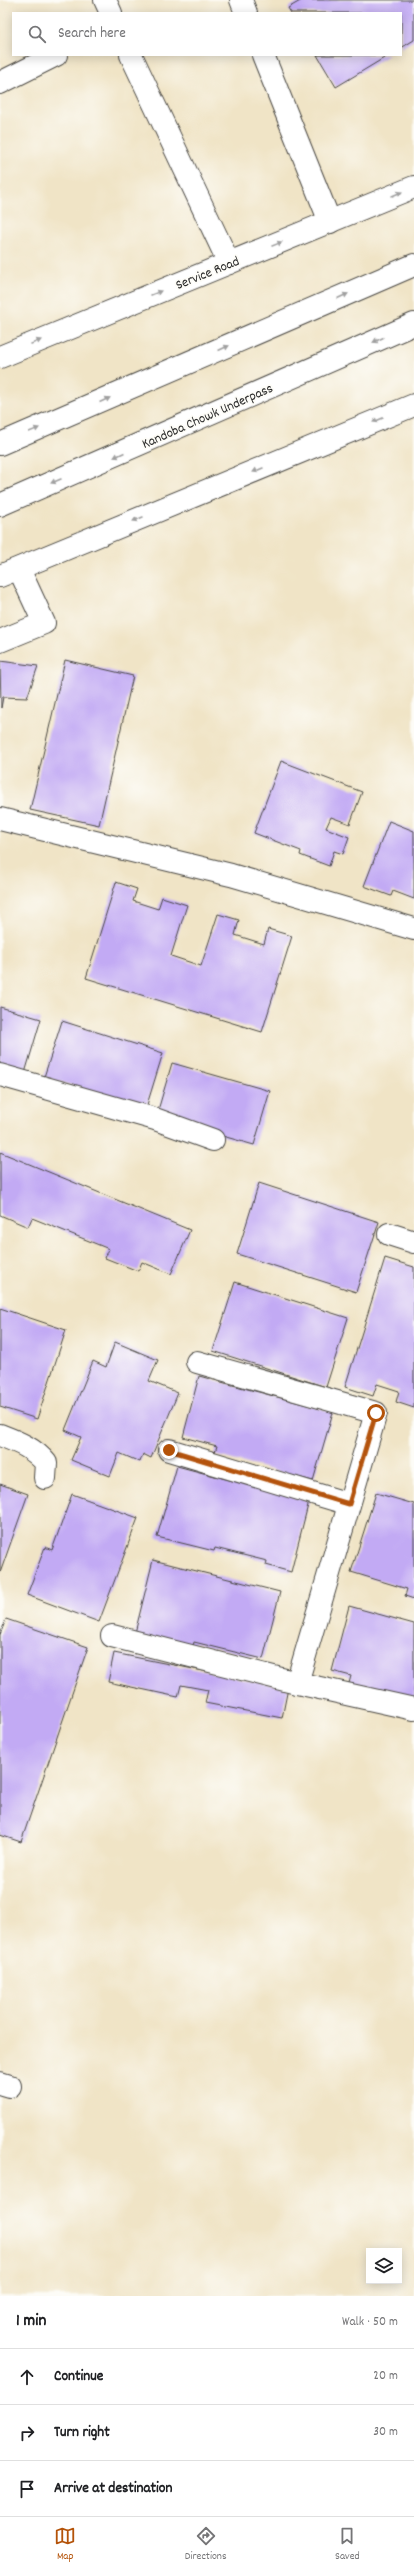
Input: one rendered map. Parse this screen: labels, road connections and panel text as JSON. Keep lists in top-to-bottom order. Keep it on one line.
{"streets":{"main road":["Service Road","Kandoba Chowk Underpass"]},"page":{"search":"Search here","heading":["1 min","Walk · 50 m"],"list":[["Continue","20 m"],["Turn right","30 m"],"Arrive at destination"],"nav":["Map","Directions","Saved"]}}
